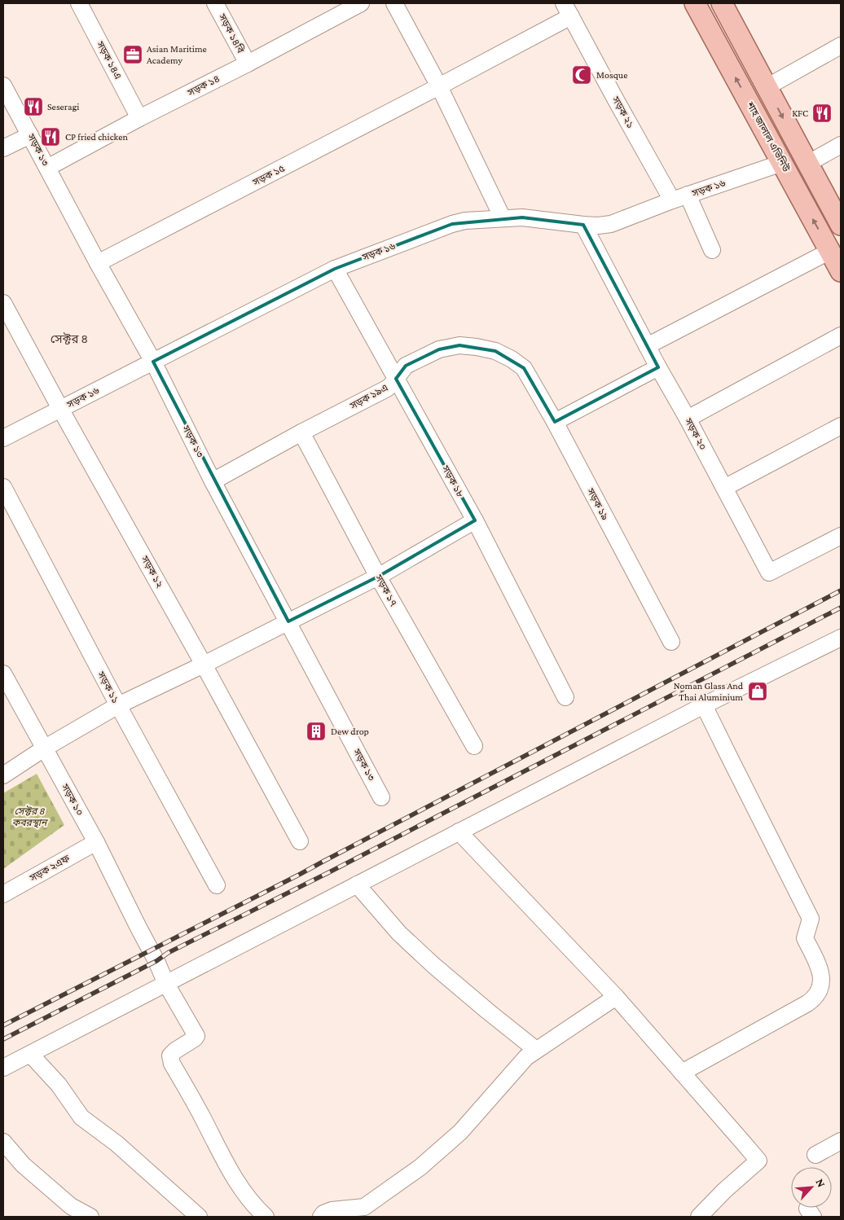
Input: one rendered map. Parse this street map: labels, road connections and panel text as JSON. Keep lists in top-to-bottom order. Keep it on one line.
{"streets":{"main road":["শাহ জালাল এভিনিউ"],"street":["সড়ক ১৪বি","সড়ক ১৪এ","সড়ক ১৪","সড়ক ২১","সড়ক ১৩","সড়ক ১৫","সড়ক ১৬","সড়ক ১৯এ","সড়ক ২০","সড়ক ১৮","সড়ক ১৯","সড়ক ১২","সড়ক ১৭","সড়ক ১১","সড়ক ১০","সড়ক ২এফ"]},"crossings":[["সড়ক ১৪বি","সড়ক ১৪"],["সড়ক ১৪এ","সড়ক ১৪"],["সড়ক ১৪","সড়ক ১৩"],["সড়ক ২১","সড়ক ১৫"],["সড়ক ২১","সড়ক ১৬"],["শাহ জালাল এভিনিউ","সড়ক ১৬"],["সড়ক ১৩","সড়ক ১৫"],["সড়ক ১৩","সড়ক ১৬"],["সড়ক ১৩","সড়ক ১৯এ"],["সড়ক ১৬","সড়ক ২০"],["সড়ক ১৬","সড়ক ১৮"],["সড়ক ১৬","সড়ক ১২"],["সড়ক ১৯এ","সড়ক ১৮"],["সড়ক ১৯এ","সড়ক ১৯"],["সড়ক ১৯এ","সড়ক ১৭"],["সড়ক ১০","সড়ক ২এফ"]],"districts":["সেক্টর ৪"],"parks":["সেক্টর ৪ কবরস্থান"],"places":{"office":["Asian Maritime Academy"],"mosque":["Mosque"],"restaurant":["Seseragi","KFC","CP fried chicken"],"shop":["Noman Glass And Thai Aluminium"],"building":["Dew drop"]},"north":"top right"}
